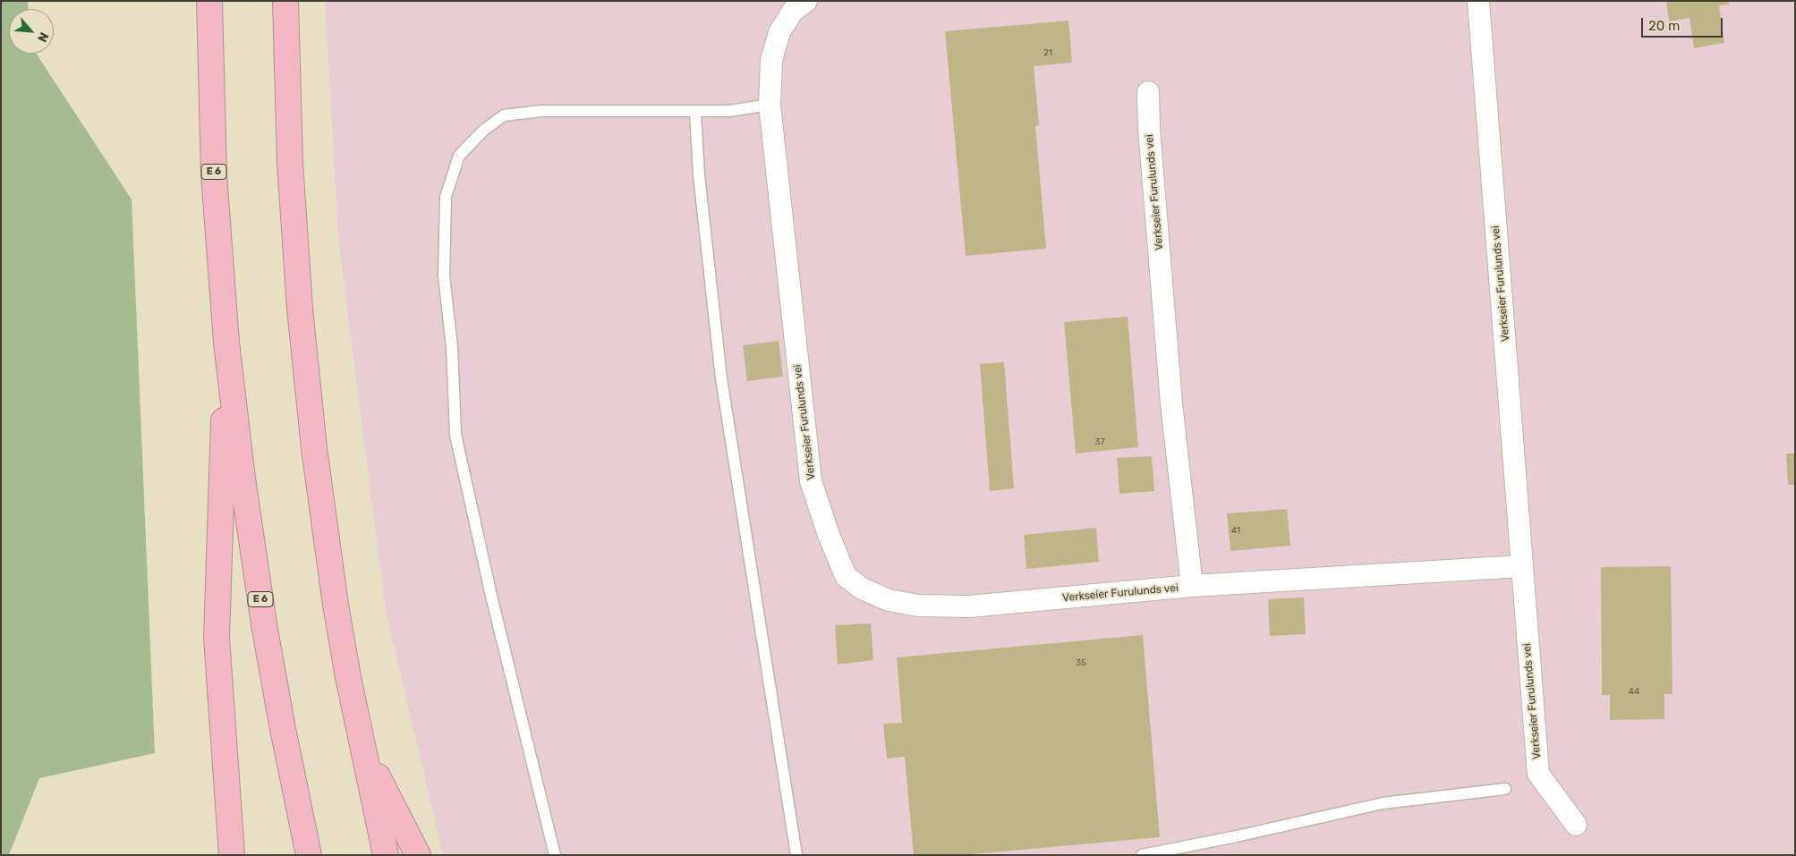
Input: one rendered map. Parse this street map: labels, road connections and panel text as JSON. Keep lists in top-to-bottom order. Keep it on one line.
{"streets":{"highway":["E 6"],"street":["Verkseier Furulunds vei"]},"house_numbers":["21","37","41","35","44"],"scale_bar":"20 m","north":"bottom right"}
